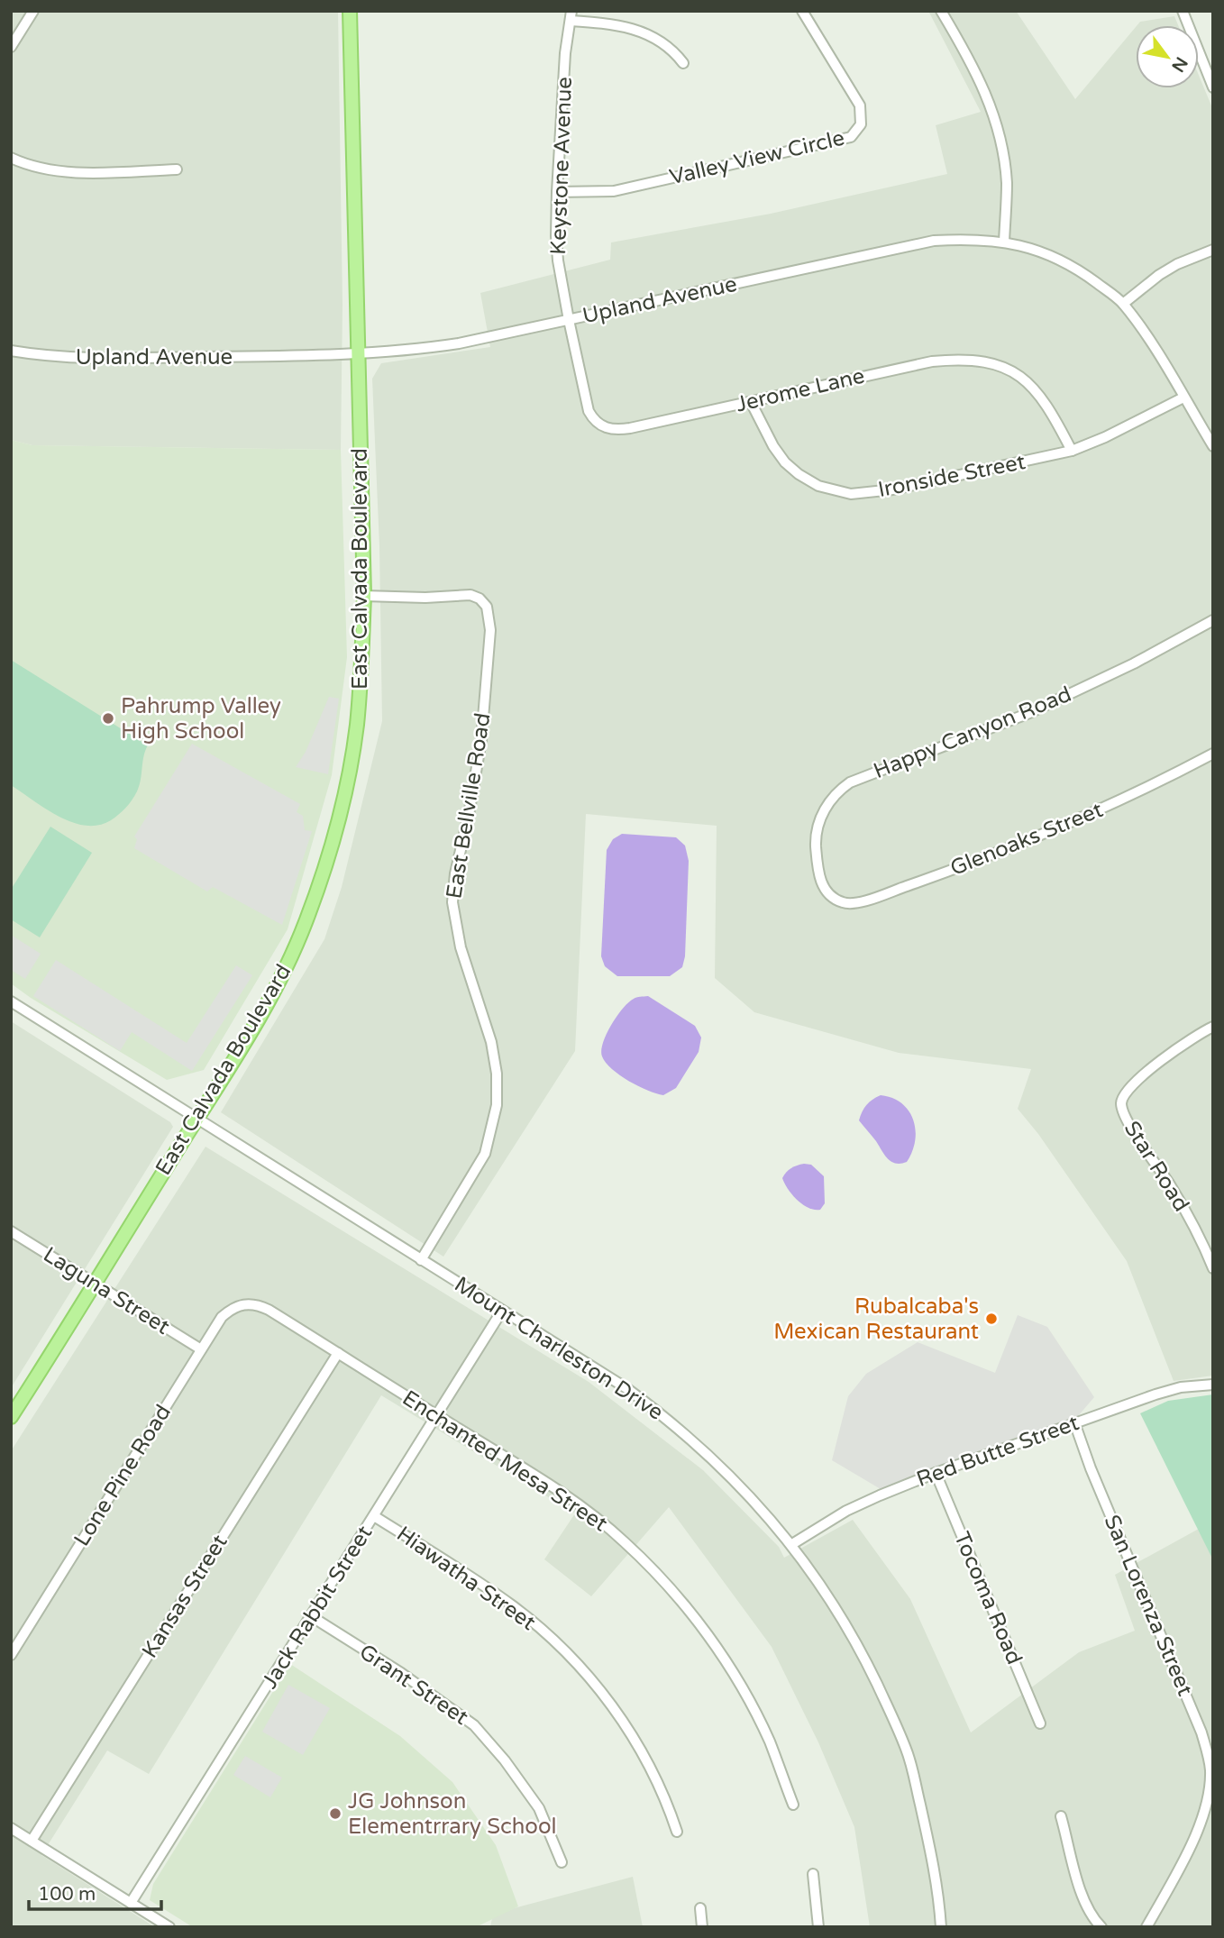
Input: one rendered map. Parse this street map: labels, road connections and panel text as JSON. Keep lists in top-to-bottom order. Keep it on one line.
{"streets":{"main road":["East Calvada Boulevard"],"street":["Valley View Circle","Keystone Avenue","Upland Avenue","Jerome Lane","Ironside Street","Happy Canyon Road","East Bellville Road","Glenoaks Street","Star Road","Laguna Street","Mount Charleston Drive","Red Butte Street","Enchanted Mesa Street","Lone Pine Road","Hiawatha Street","Kansas Street","Tocoma Road","San Lorenza Street","Jack Rabbit Street","Grant Street"]},"crossings":[["Valley View Circle","Keystone Avenue"],["Keystone Avenue","Upland Avenue"],["Keystone Avenue","Jerome Lane"],["Upland Avenue","Jerome Lane"],["Upland Avenue","Ironside Street"],["Upland Avenue","East Calvada Boulevard"],["Jerome Lane","Ironside Street"],["East Calvada Boulevard","East Bellville Road"],["East Calvada Boulevard","Laguna Street"],["East Calvada Boulevard","Mount Charleston Drive"],["Happy Canyon Road","Glenoaks Street"],["East Bellville Road","Mount Charleston Drive"],["Laguna Street","Lone Pine Road"],["Mount Charleston Drive","Red Butte Street"],["Mount Charleston Drive","Jack Rabbit Street"],["Red Butte Street","Tocoma Road"],["Red Butte Street","San Lorenza Street"],["Enchanted Mesa Street","Lone Pine Road"],["Enchanted Mesa Street","Kansas Street"],["Enchanted Mesa Street","Jack Rabbit Street"],["Hiawatha Street","Jack Rabbit Street"],["Jack Rabbit Street","Grant Street"]],"places":["Pahrump Valley High School","Rubalcaba's Mexican Restaurant","JG Johnson Elementrrary School"],"scale_bar":"100 m","north":"bottom right"}
